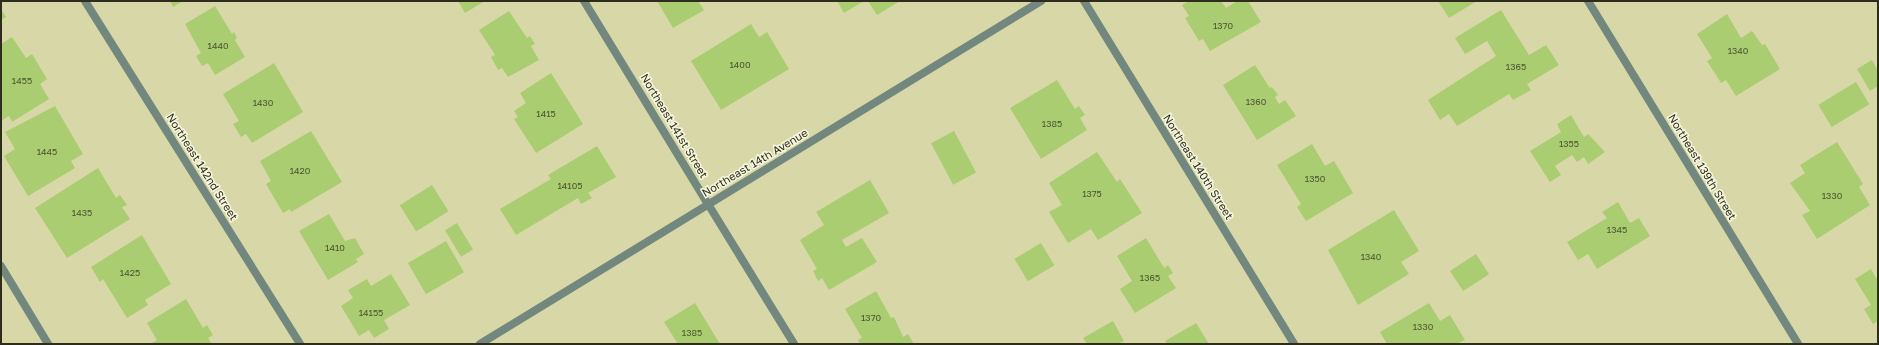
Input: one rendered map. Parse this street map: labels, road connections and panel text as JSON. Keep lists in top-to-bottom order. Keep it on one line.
{"streets":{"street":["Northeast 141st Street","Northeast 14th Avenue","Northeast 142nd Street","Northeast 140th Street","Northeast 139th Street"]},"crossings":[["Northeast 141st Street","Northeast 14th Avenue"]],"house_numbers":["1370","1440","1340","1400","1365","1455","1360","1430","1415","1385","1355","1445","1420","1350","14105","1375","1330","1435","1345","1410","1340","1425","1365","14155","1370","1330","1385"]}
